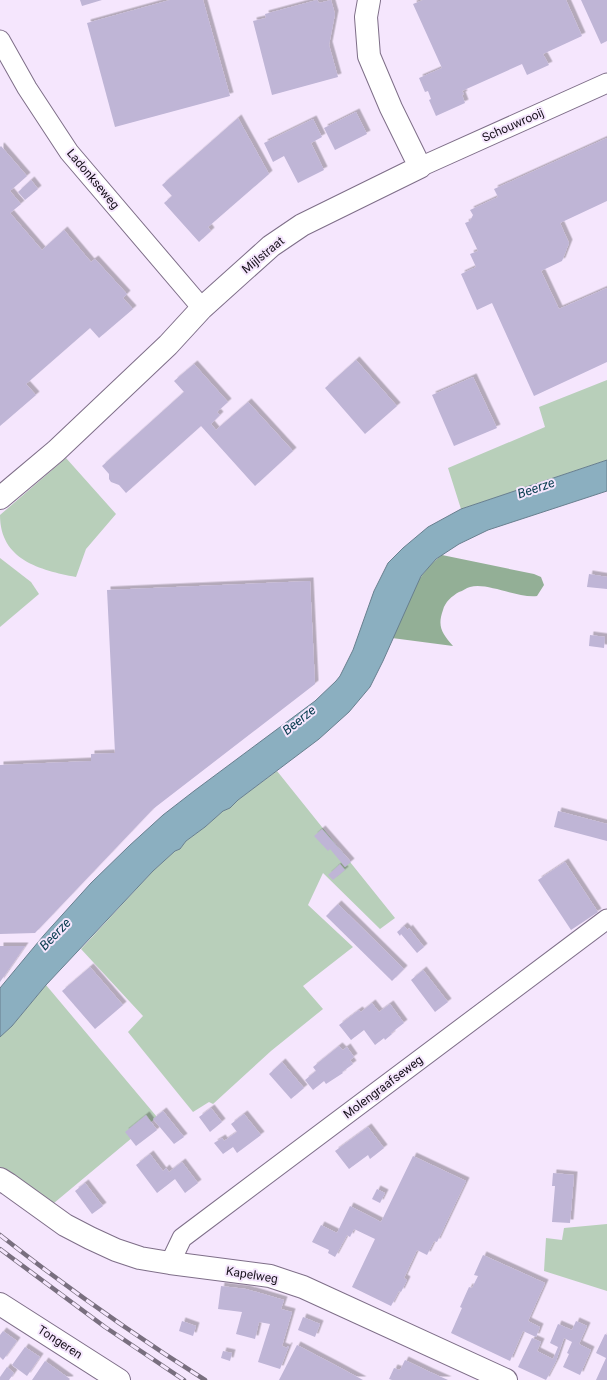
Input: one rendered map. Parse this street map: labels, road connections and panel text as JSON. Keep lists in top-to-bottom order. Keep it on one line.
{"streets":{"main road":["Mijlstraat","Kapelweg","Tongeren"],"street":["Schouwrooij","Ladonkseweg","Molengraafseweg"]},"crossings":[["Schouwrooij","Mijlstraat"],["Ladonkseweg","Mijlstraat"],["Molengraafseweg","Kapelweg"]],"water":["Beerze"]}
